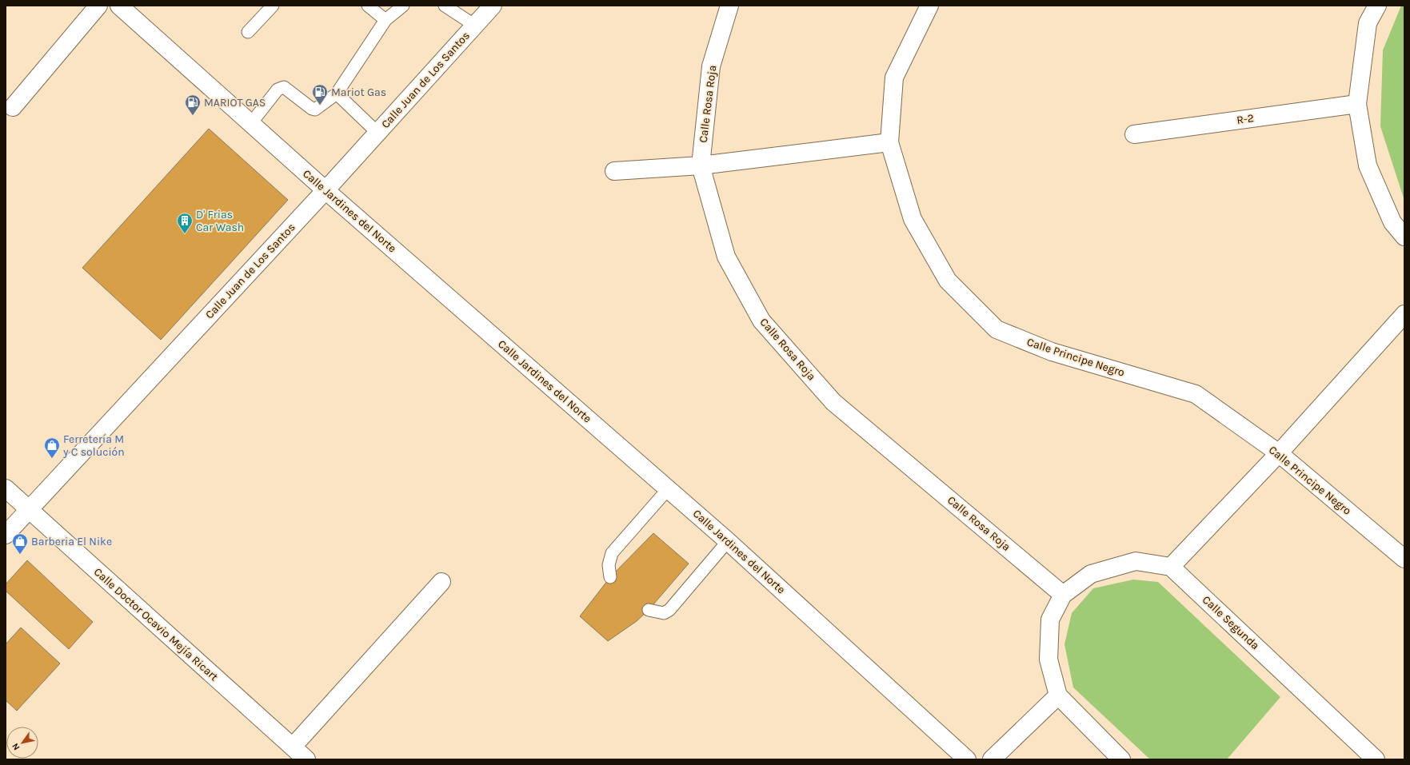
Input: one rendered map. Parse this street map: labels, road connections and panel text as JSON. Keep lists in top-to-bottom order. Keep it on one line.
{"streets":{"street":["Calle Juan de Los Santos","Calle Rosa Roja","R-2","Calle Jardines del Norte","Calle Principe Negro","Calle Segunda","Calle Doctor Ocavio Mejía Ricart"]},"crossings":[["Calle Juan de Los Santos","Calle Jardines del Norte"],["Calle Juan de Los Santos","Calle Doctor Ocavio Mejía Ricart"]],"places":{"fuel station":["Mariot Gas","MARIOT GAS"],"building":["D' Frias Car Wash"],"shop":["Ferretería M y C solución","Barberia El Nike"]},"north":"bottom left"}
